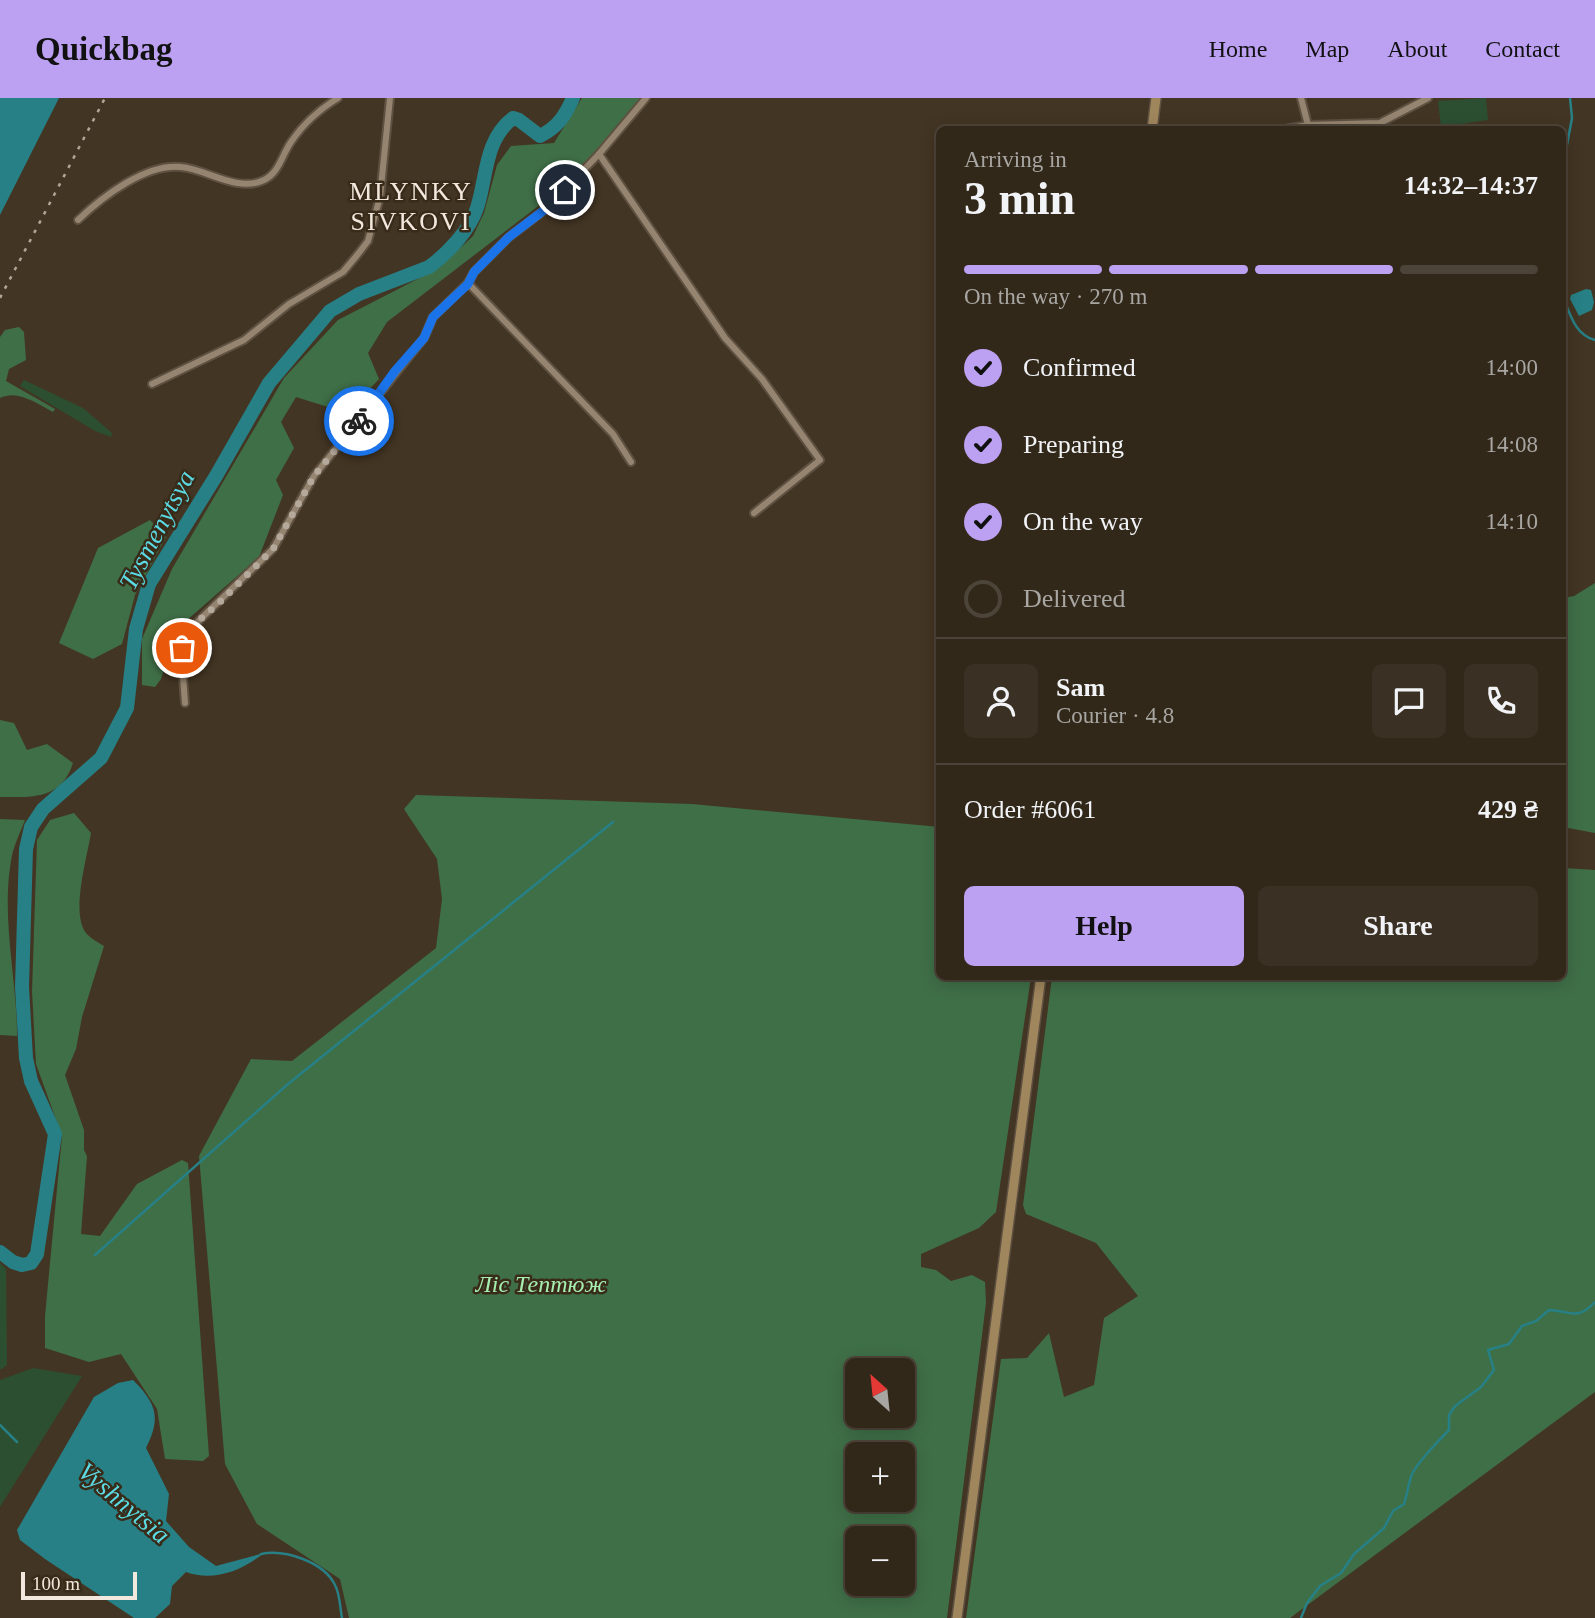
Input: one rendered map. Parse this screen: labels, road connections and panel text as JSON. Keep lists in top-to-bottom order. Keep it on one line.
{"districts":["MLYNKY SIVKOVI"],"water":["Tysmenytsya","Vyshnytsia"],"parks":["Ліс Тептюж"],"scale_bar":"100 m","north":"top left","page":{"header":"Quickbag","nav":["Home","Map","About","Contact"],"heading":["3 min","Arriving in","14:32–14:37"],"panel":["Sam","Courier · 4.8","Order #6061","429 ₴"],"bar":"On the way · 270 m","list":[["Confirmed","14:00"],["Preparing","14:08"],["On the way","14:10"],"Delivered"],"buttons":["Help","Share"],"map_buttons":["+","−"],"scale":"100 m"}}
